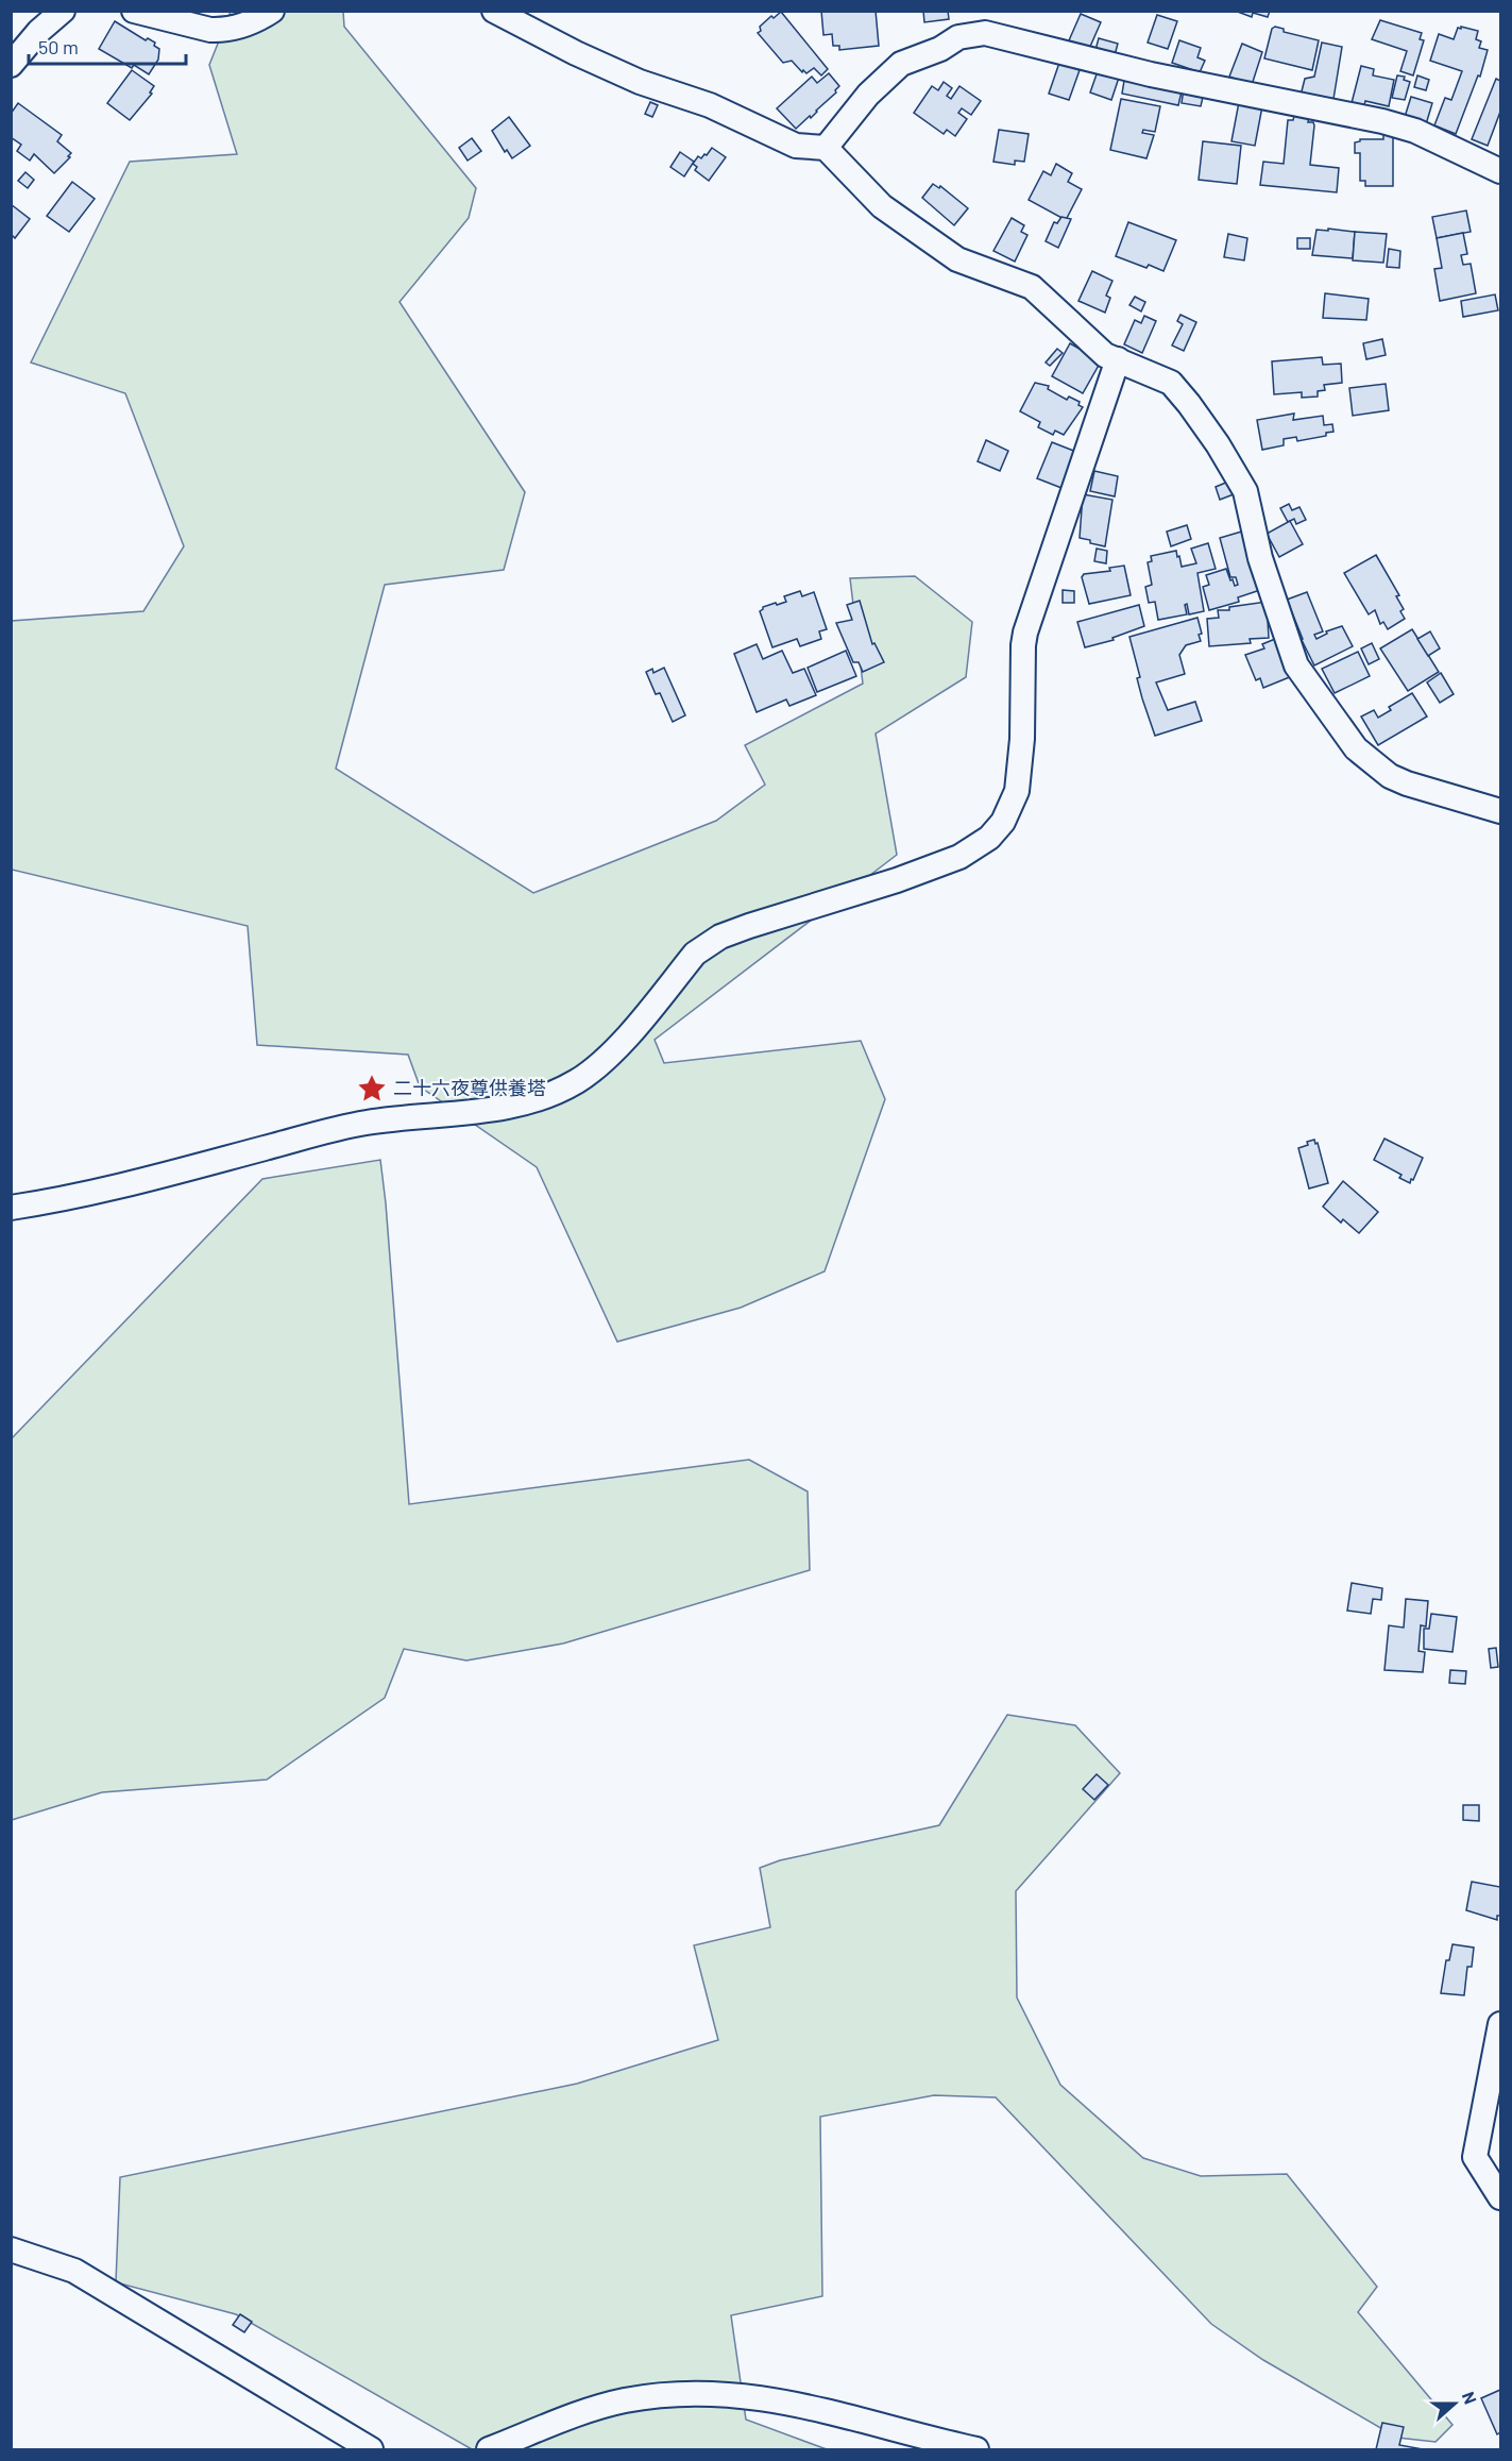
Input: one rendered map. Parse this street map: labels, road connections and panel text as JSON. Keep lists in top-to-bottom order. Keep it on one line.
{"places":{"place":["二十六夜尊供養塔"]},"scale_bar":"50 m","north":"right"}
